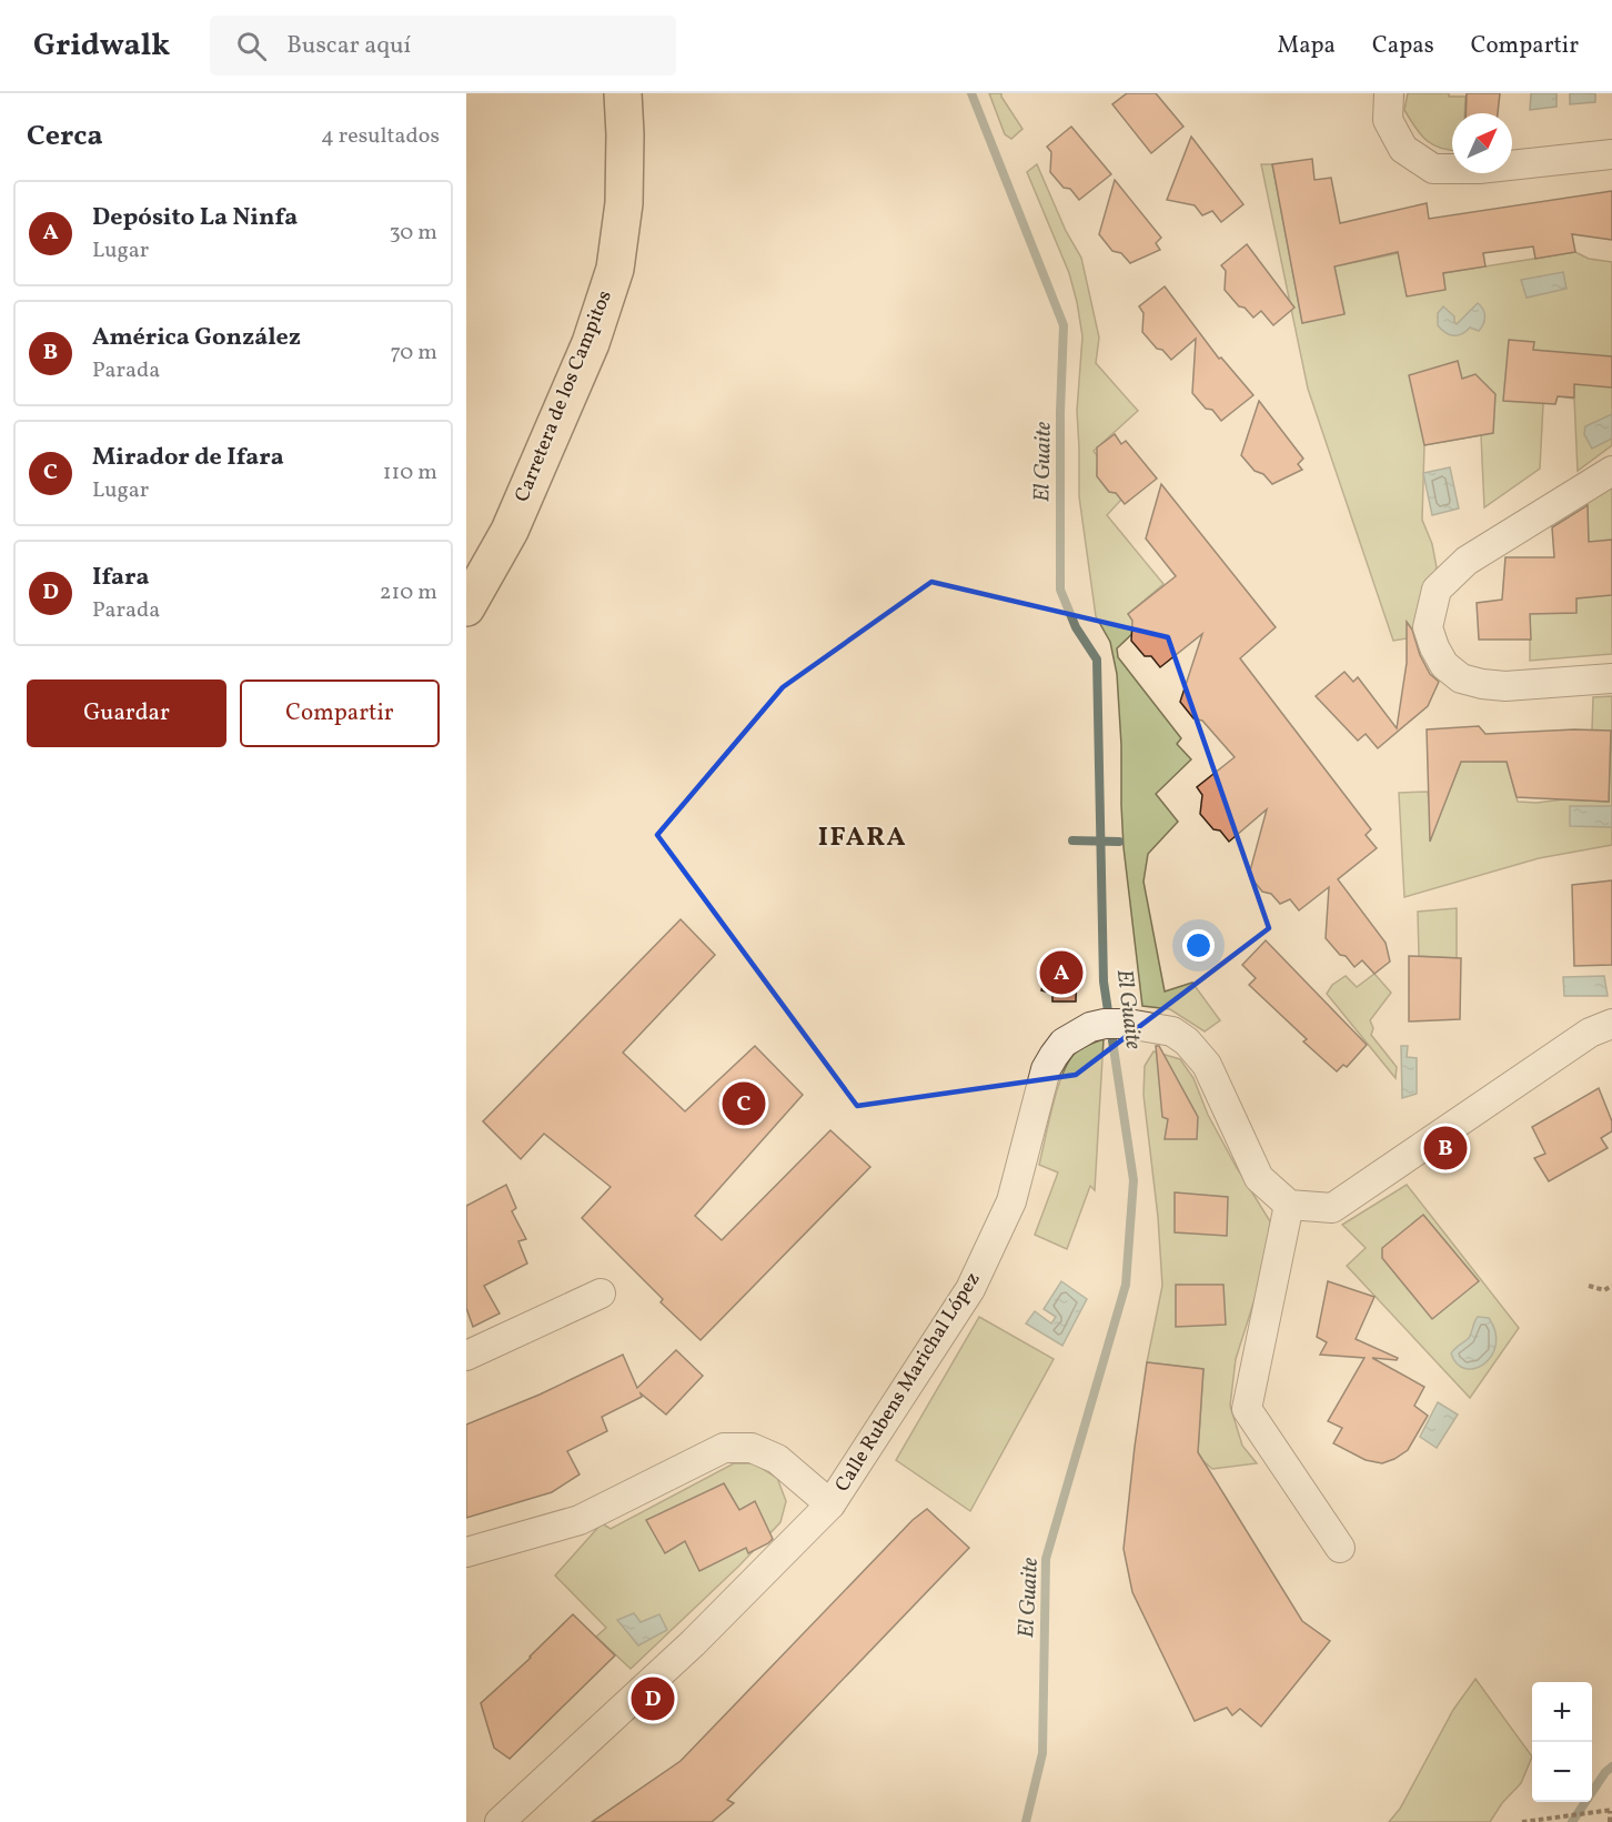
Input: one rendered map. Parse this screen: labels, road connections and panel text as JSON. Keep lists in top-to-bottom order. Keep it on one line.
{"streets":{"main road":["Carretera de los Campitos"],"street":["Calle Rubens Marichal López"]},"districts":["IFARA"],"water":["El Guaite"],"north":"top right","page":{"header":"Gridwalk","search":"Buscar aquí","nav":["Mapa","Capas","Compartir"],"heading":["Cerca","4 resultados"],"list":[{"mark":"A","name":"Depósito La Ninfa","note":"Lugar","value":"30 m"},{"mark":"B","name":"América González","note":"Parada","value":"70 m"},{"mark":"C","name":"Mirador de Ifara","note":"Lugar","value":"110 m"},{"mark":"D","name":"Ifara","note":"Parada","value":"210 m"}],"buttons":["Guardar","Compartir"],"pins":["A","C","B","D"],"map_buttons":["+","−"]}}
